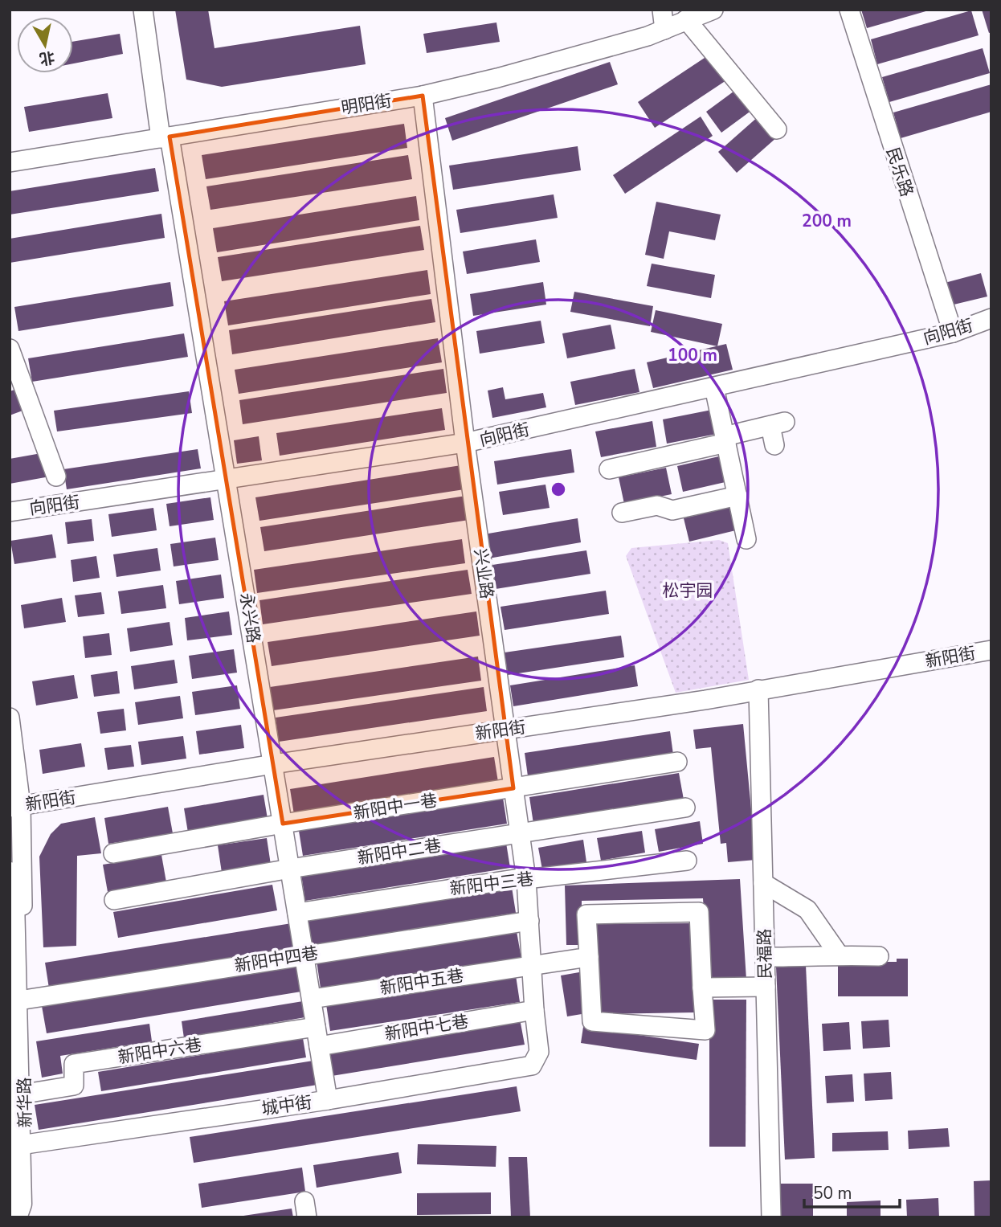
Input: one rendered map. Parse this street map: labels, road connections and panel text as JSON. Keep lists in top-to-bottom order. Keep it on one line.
{"streets":{"street":["明阳街","民乐路","向阳街","兴业路","永兴路","新阳街","新阳中一巷","新阳中二巷","新阳中三巷","民福路","新阳中四巷","新阳中五巷","新阳中七巷","新阳中六巷","新华路","城中街"]},"crossings":[["明阳街","兴业路"],["明阳街","永兴路"],["民乐路","向阳街"],["向阳街","兴业路"],["向阳街","永兴路"],["兴业路","新阳街"],["兴业路","新阳中一巷"],["兴业路","新阳中二巷"],["兴业路","新阳中三巷"],["兴业路","新阳中四巷"],["兴业路","新阳中五巷"],["兴业路","新阳中七巷"],["兴业路","城中街"],["永兴路","新阳街"],["永兴路","新阳中一巷"],["永兴路","新阳中二巷"],["永兴路","新阳中三巷"],["永兴路","新阳中四巷"],["永兴路","新阳中五巷"],["永兴路","新阳中七巷"],["永兴路","新阳中六巷"],["永兴路","城中街"],["新阳街","民福路"],["新阳街","新华路"],["新阳中四巷","新华路"],["新阳中六巷","新华路"],["新华路","城中街"]],"parks":["松宇园"],"scale_bar":"50 m","north":"bottom","rings":["200 m","100 m"]}
